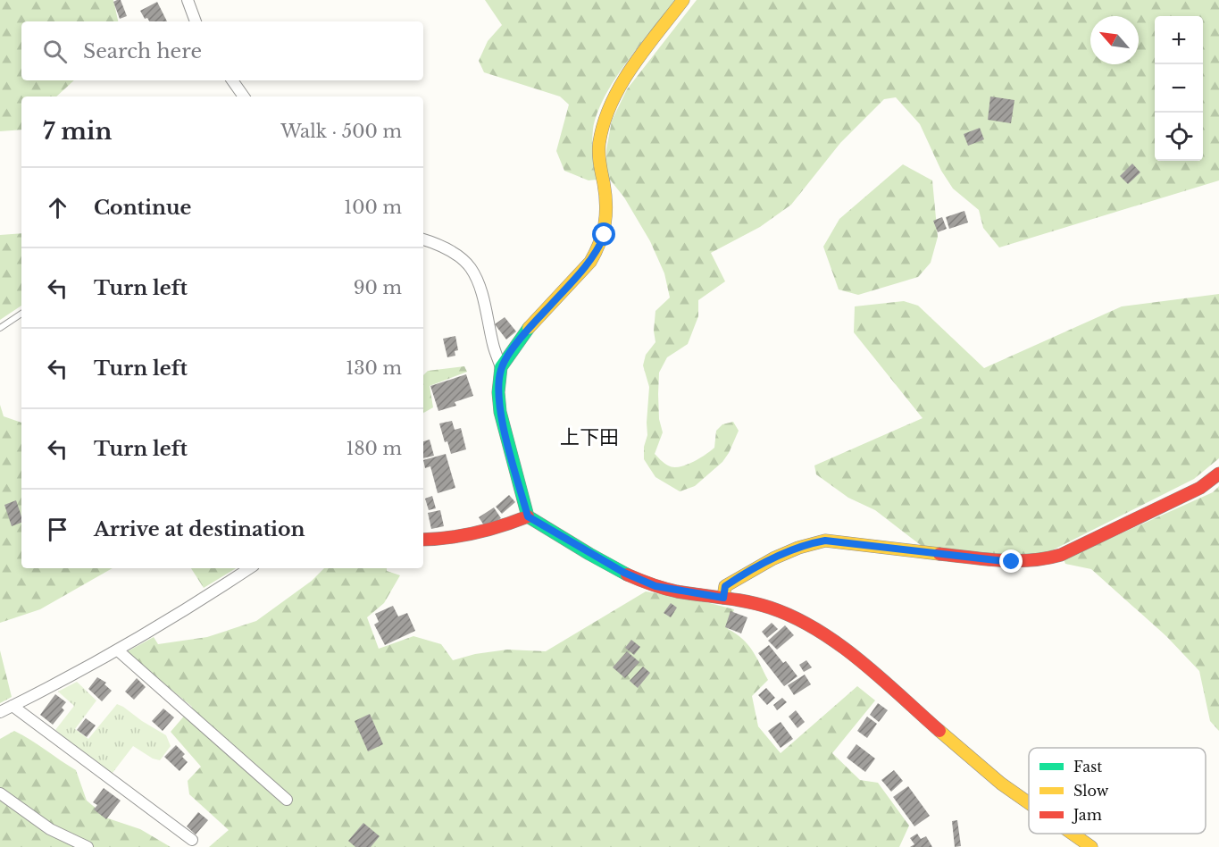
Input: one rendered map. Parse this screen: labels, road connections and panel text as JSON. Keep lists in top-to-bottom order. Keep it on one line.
{"districts":["上下田"],"legend":["Fast","Slow","Jam"],"north":"top left","page":{"map_buttons":["+","−"],"search":"Search here","heading":["7 min","Walk · 500 m"],"list":[["Continue","100 m"],["Turn left","90 m"],["Turn left","130 m"],["Turn left","180 m"],"Arrive at destination"]}}
